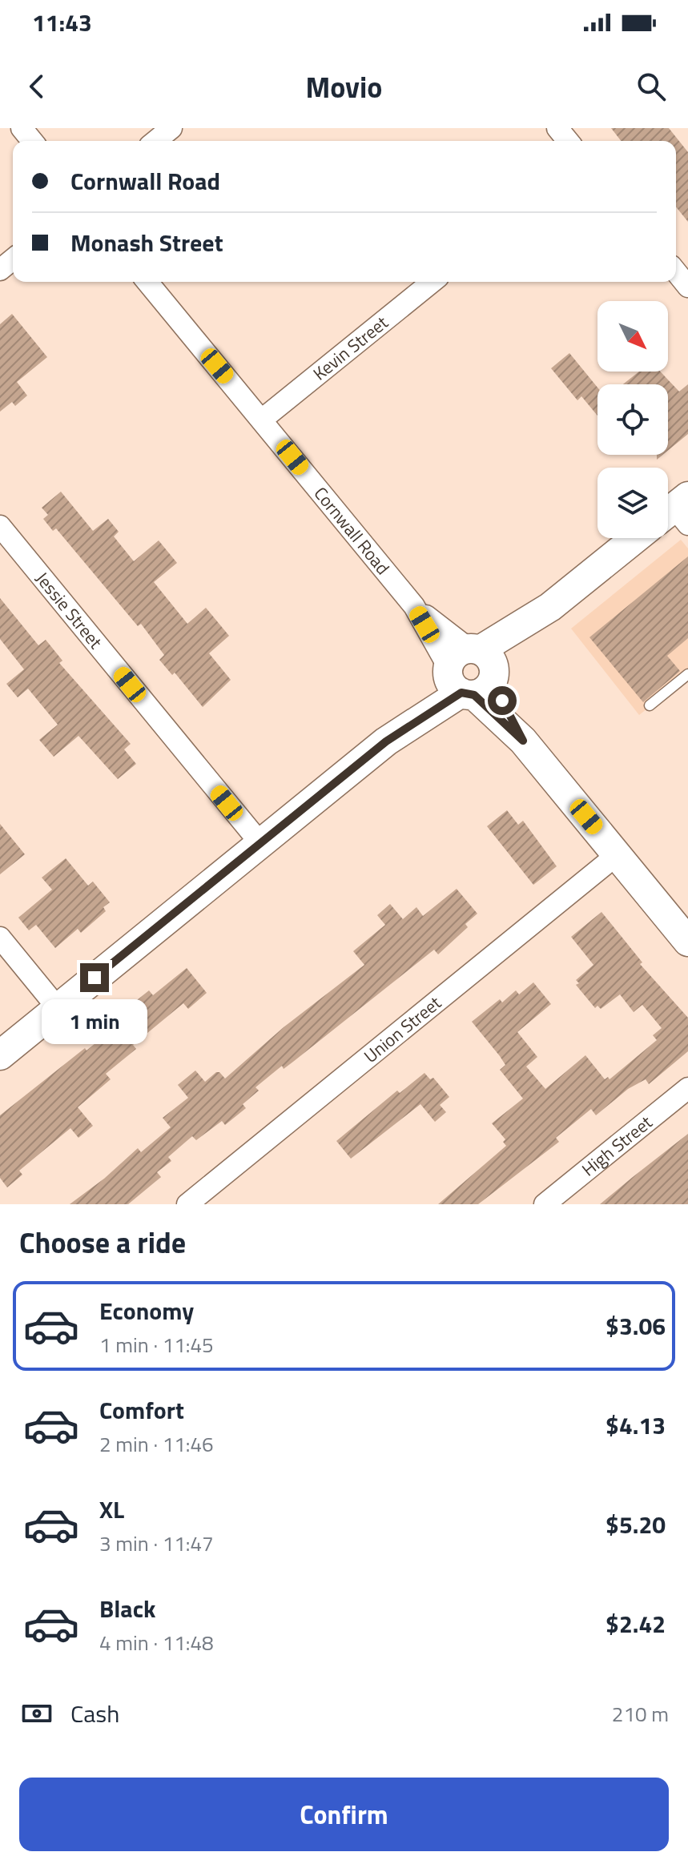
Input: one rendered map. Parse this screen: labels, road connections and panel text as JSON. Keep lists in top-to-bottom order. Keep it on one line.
{"streets":{"street":["Kevin Street","Cornwall Road","Jessie Street","Union Street","High Street"]},"crossings":[["Kevin Street","Cornwall Road"],["Cornwall Road","Union Street"]],"north":"bottom right","page":{"status":"11:43","header":"Movio","banner":["Cornwall Road","Monash Street"],"bubble":"1 min","heading":"Choose a ride","list":[{"name":"Economy","note":"1 min · 11:45","value":"$3.06"},{"name":"Comfort","note":"2 min · 11:46","value":"$4.13"},{"name":"XL","note":"3 min · 11:47","value":"$5.20"},{"name":"Black","note":"4 min · 11:48","value":"$2.42"}],"pay":["Cash","210 m"],"buttons":"Confirm"}}
